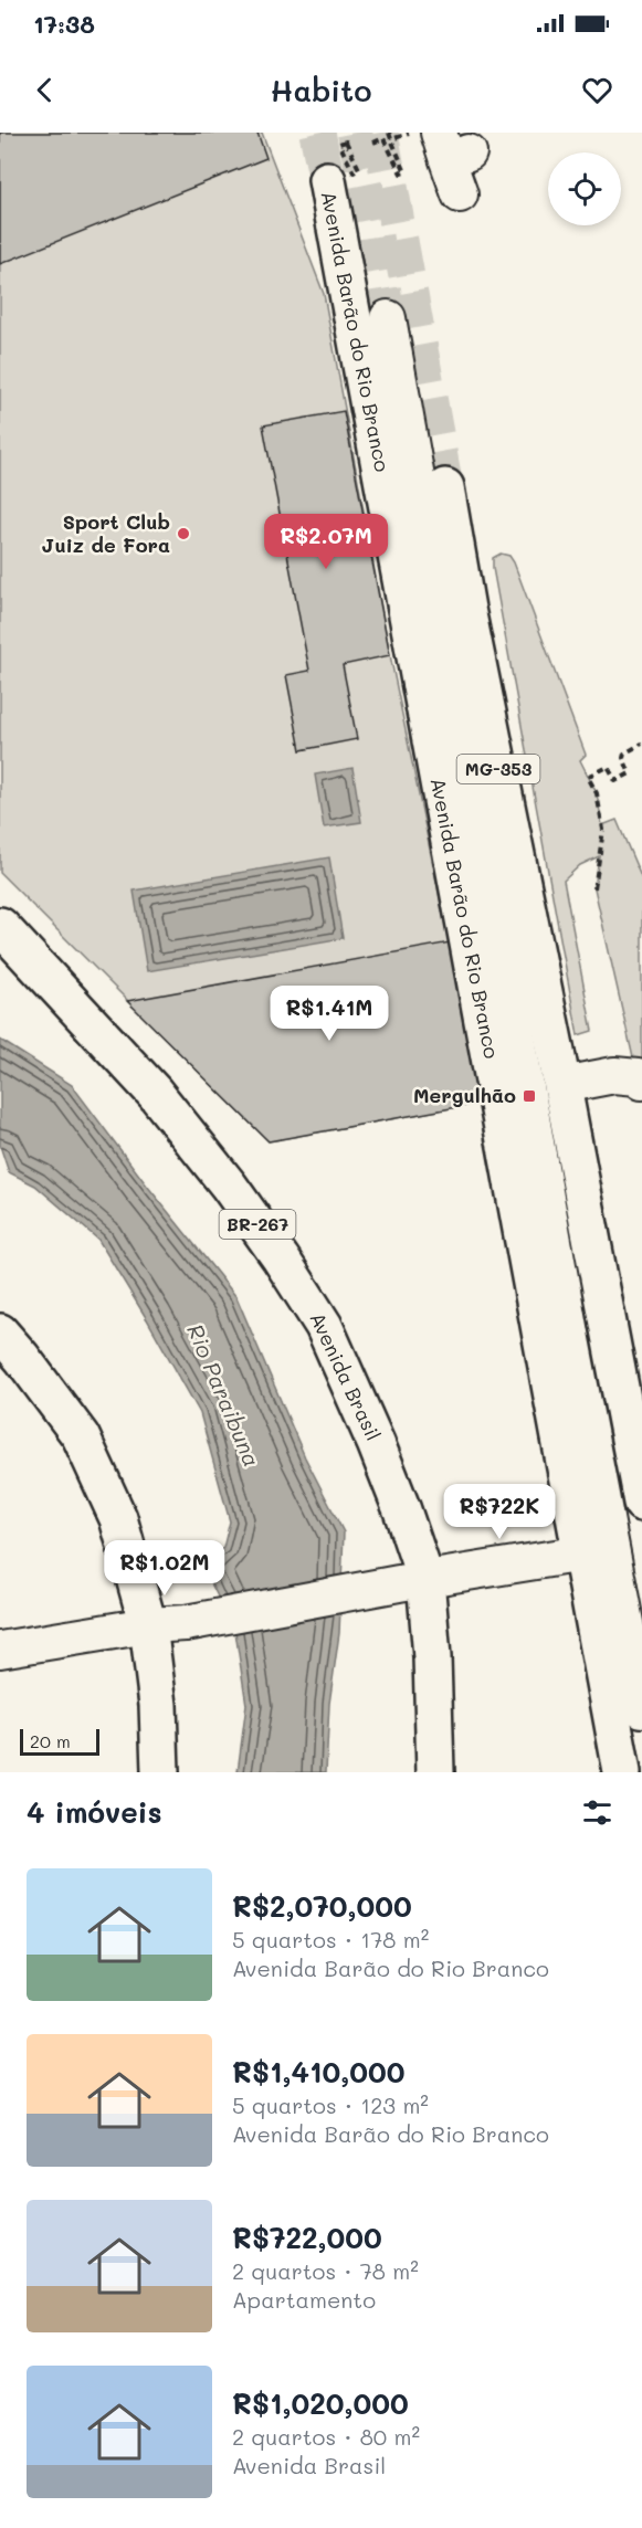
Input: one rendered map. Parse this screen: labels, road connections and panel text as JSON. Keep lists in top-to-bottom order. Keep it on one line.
{"streets":{"main road":["Avenida Barão do Rio Branco","MG-353","BR-267","Avenida Brasil"]},"water":["Rio Paraibuna"],"places":{"other":["Sport Club Juiz de Fora"],"transit":["Mergulhão"]},"scale_bar":"20 m","page":{"status":"17:38","header":"Habito","price":["R$2.07M","R$1.41M","R$722K","R$1.02M"],"scale":"20 m","heading":"4 imóveis","list":[{"name":"R$2,070,000","note":"5 quartos · 178 m² · Avenida Barão do Rio Branco"},{"name":"R$1,410,000","note":"5 quartos · 123 m² · Avenida Barão do Rio Branco"},{"name":"R$722,000","note":"2 quartos · 78 m² · Apartamento"},{"name":"R$1,020,000","note":"2 quartos · 80 m² · Avenida Brasil"}]}}
